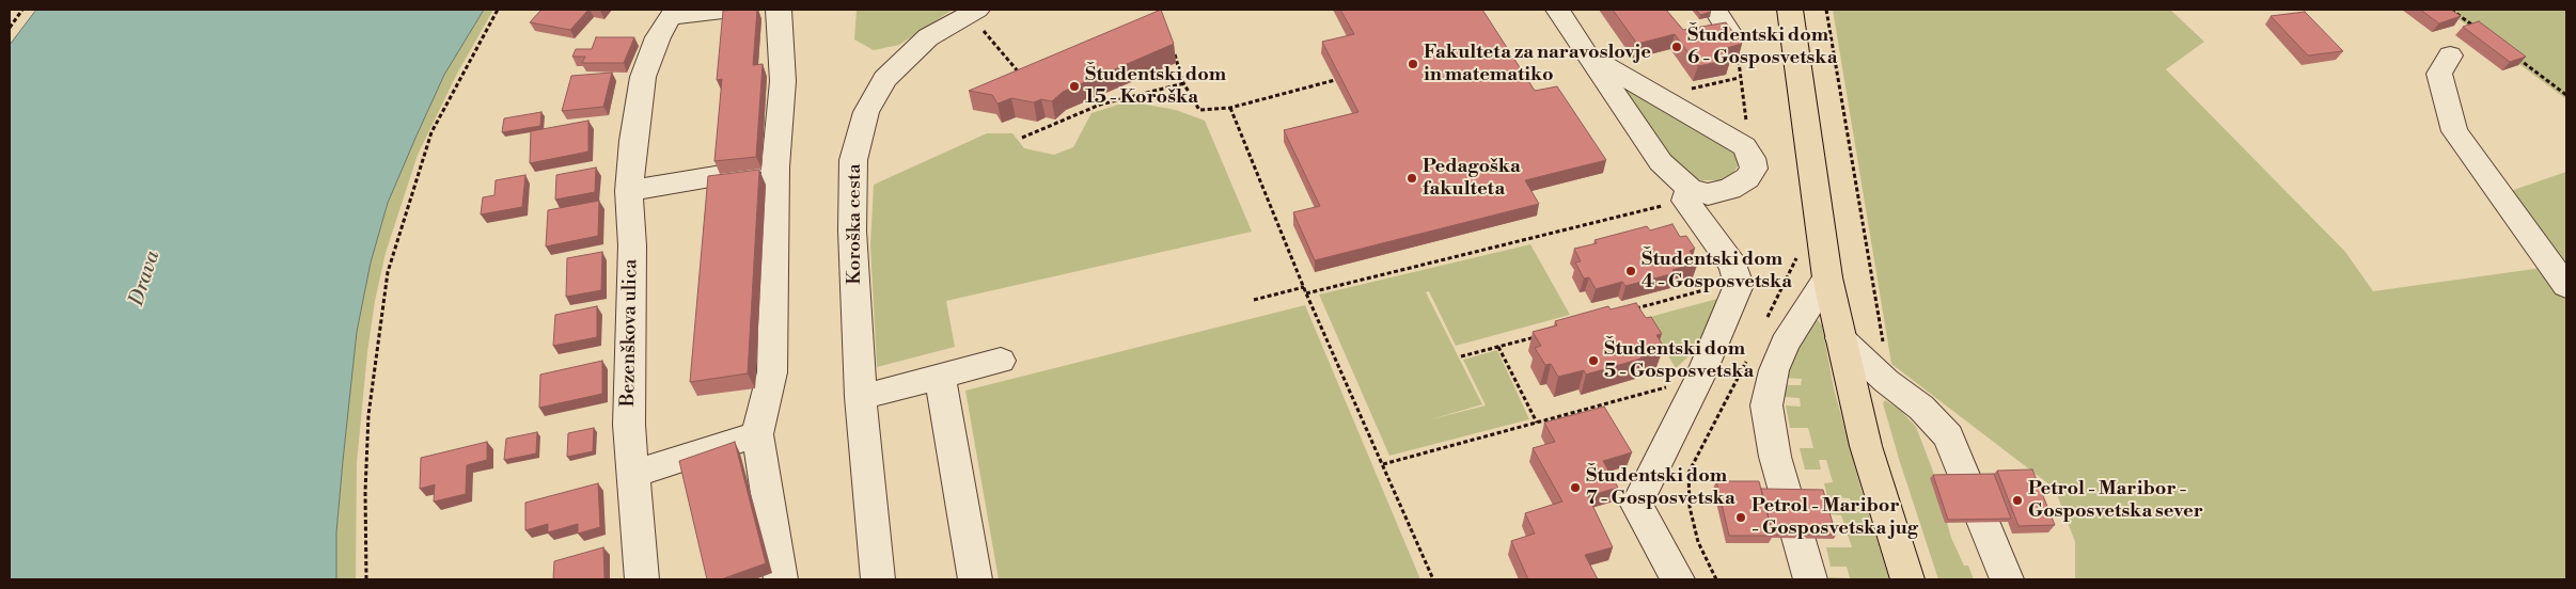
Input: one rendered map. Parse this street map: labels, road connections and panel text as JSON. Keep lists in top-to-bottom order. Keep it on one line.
{"streets":{"street":["Koroška cesta","Bezenškova ulica"]},"water":["Drava"],"places":["Študentski dom 6 - Gosposvetska","Fakulteta za naravoslovje in matematiko","Študentski dom 15 - Koroška","Pedagoška fakulteta","Študentski dom 4 - Gosposvetska","Študentski dom 5 - Gosposvetska","Študentski dom 7 - Gosposvetska","Petrol - Maribor - Gosposvetska sever","Petrol - Maribor - Gosposvetska jug"]}
